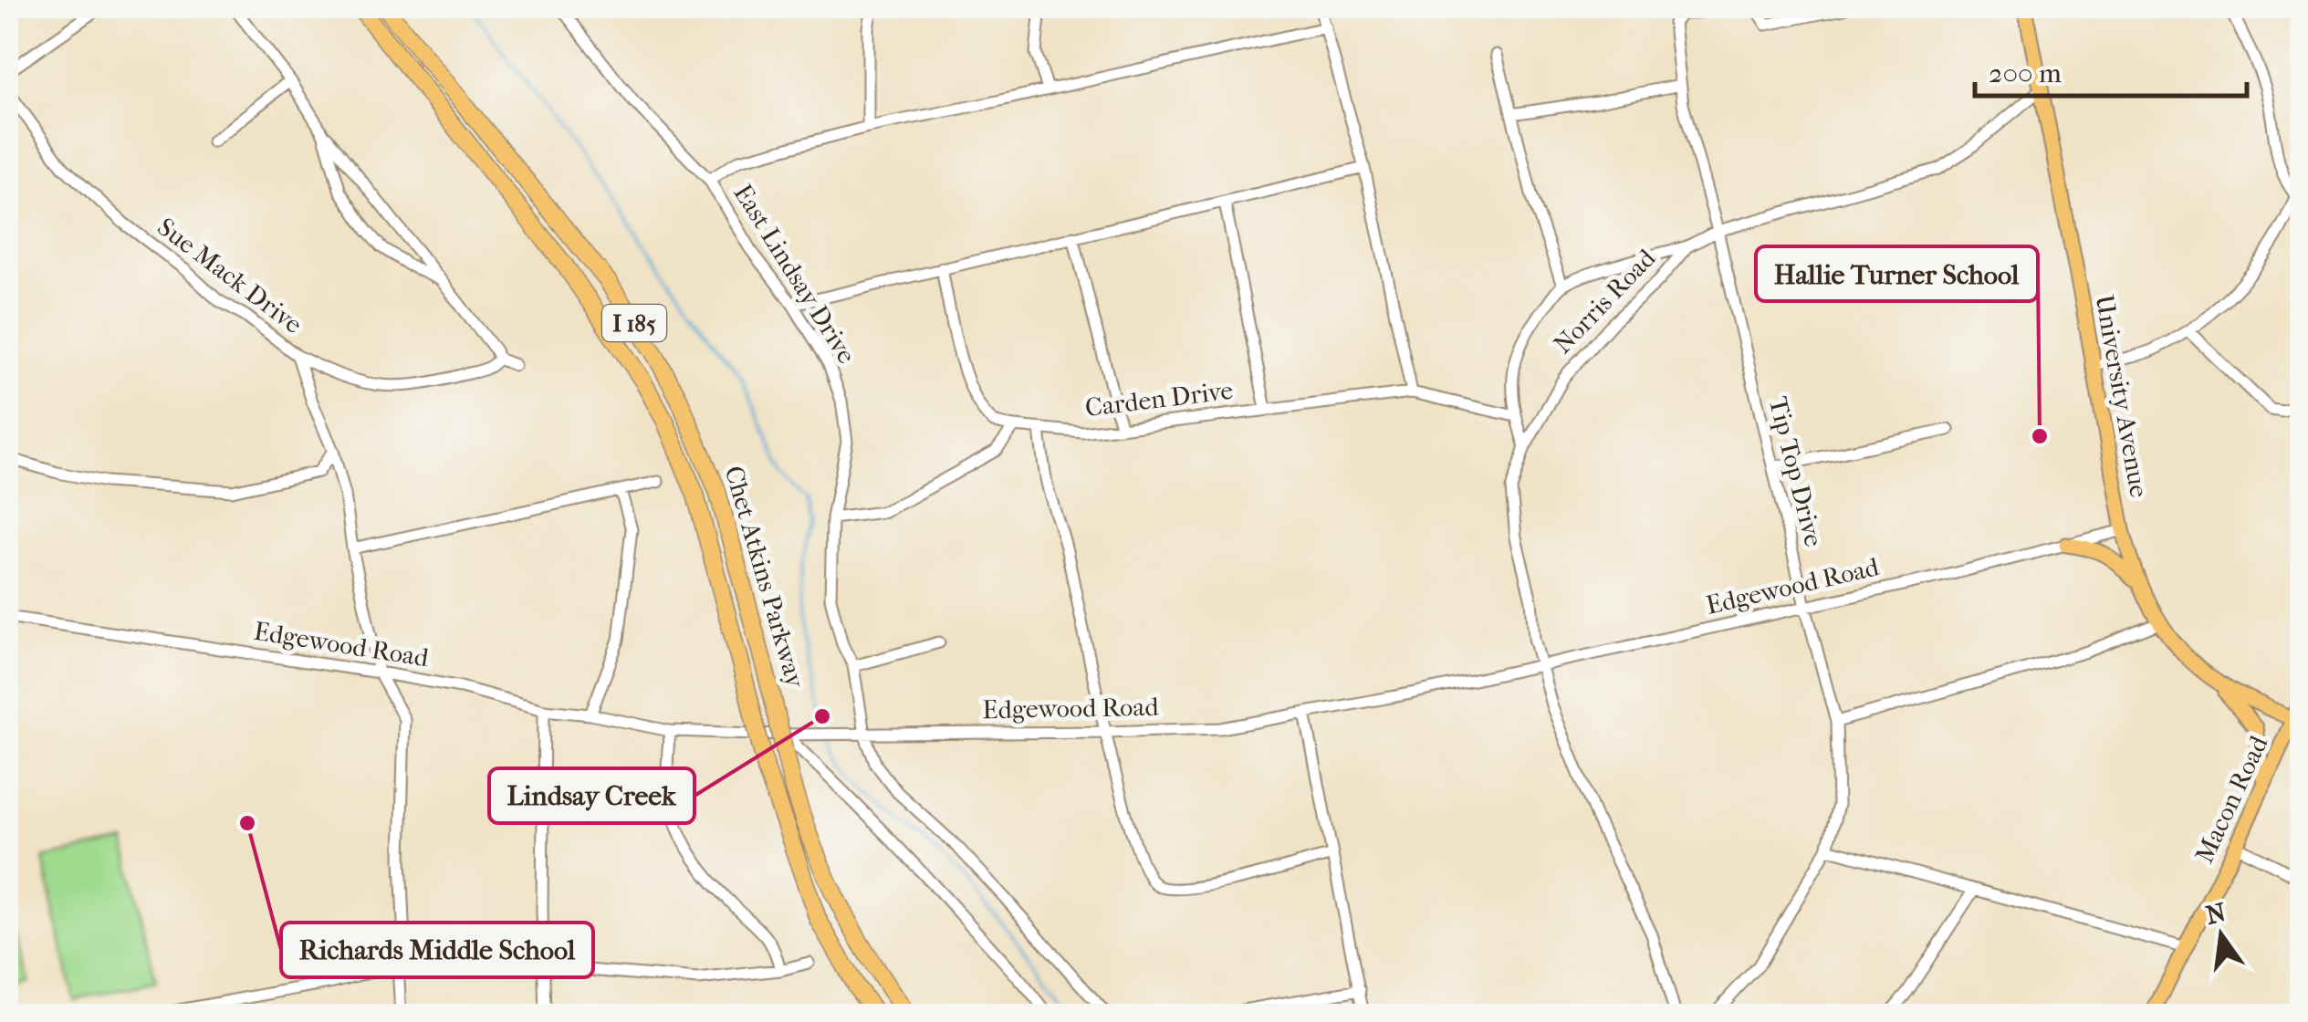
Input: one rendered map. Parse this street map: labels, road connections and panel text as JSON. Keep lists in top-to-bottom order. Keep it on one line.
{"streets":{"highway":["I 185","Chet Atkins Parkway"],"main road":["University Avenue","Macon Road"],"street":["East Lindsay Drive","Sue Mack Drive","Norris Road","Carden Drive","Tip Top Drive","Edgewood Road"]},"crossings":[["East Lindsay Drive","Edgewood Road"],["Sue Mack Drive","Edgewood Road"],["Norris Road","University Avenue"],["Norris Road","Tip Top Drive"],["Norris Road","Edgewood Road"],["University Avenue","Edgewood Road"],["University Avenue","Macon Road"],["Tip Top Drive","Edgewood Road"]],"places":["Hallie Turner School","Lindsay Creek","Richards Middle School"],"scale_bar":"200 m","north":"top"}
